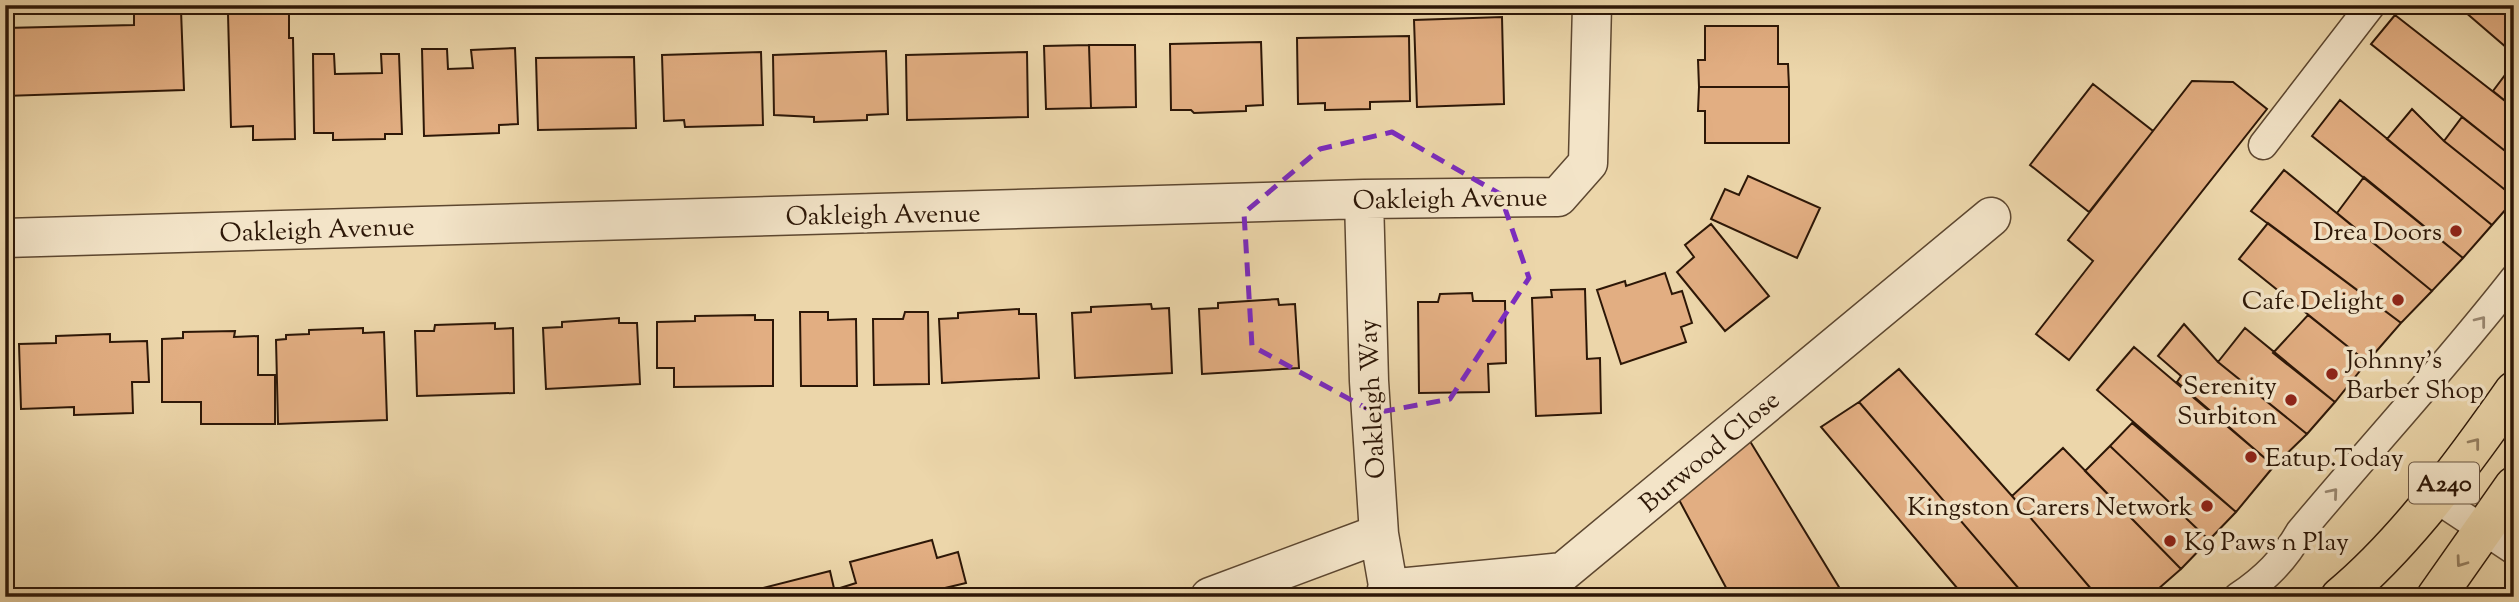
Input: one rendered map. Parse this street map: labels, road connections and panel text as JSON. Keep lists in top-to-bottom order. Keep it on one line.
{"streets":{"main road":["A240"],"street":["Oakleigh Avenue","Oakleigh Way","Burwood Close"]},"crossings":[["Oakleigh Avenue","Oakleigh Way"],["Oakleigh Way","Burwood Close"]],"places":["Drea Doors","Cafe Delight","Johnny's Barber Shop","Serenity Surbiton","Eatup.Today","Kingston Carers Network","K9 Paws n Play"]}
